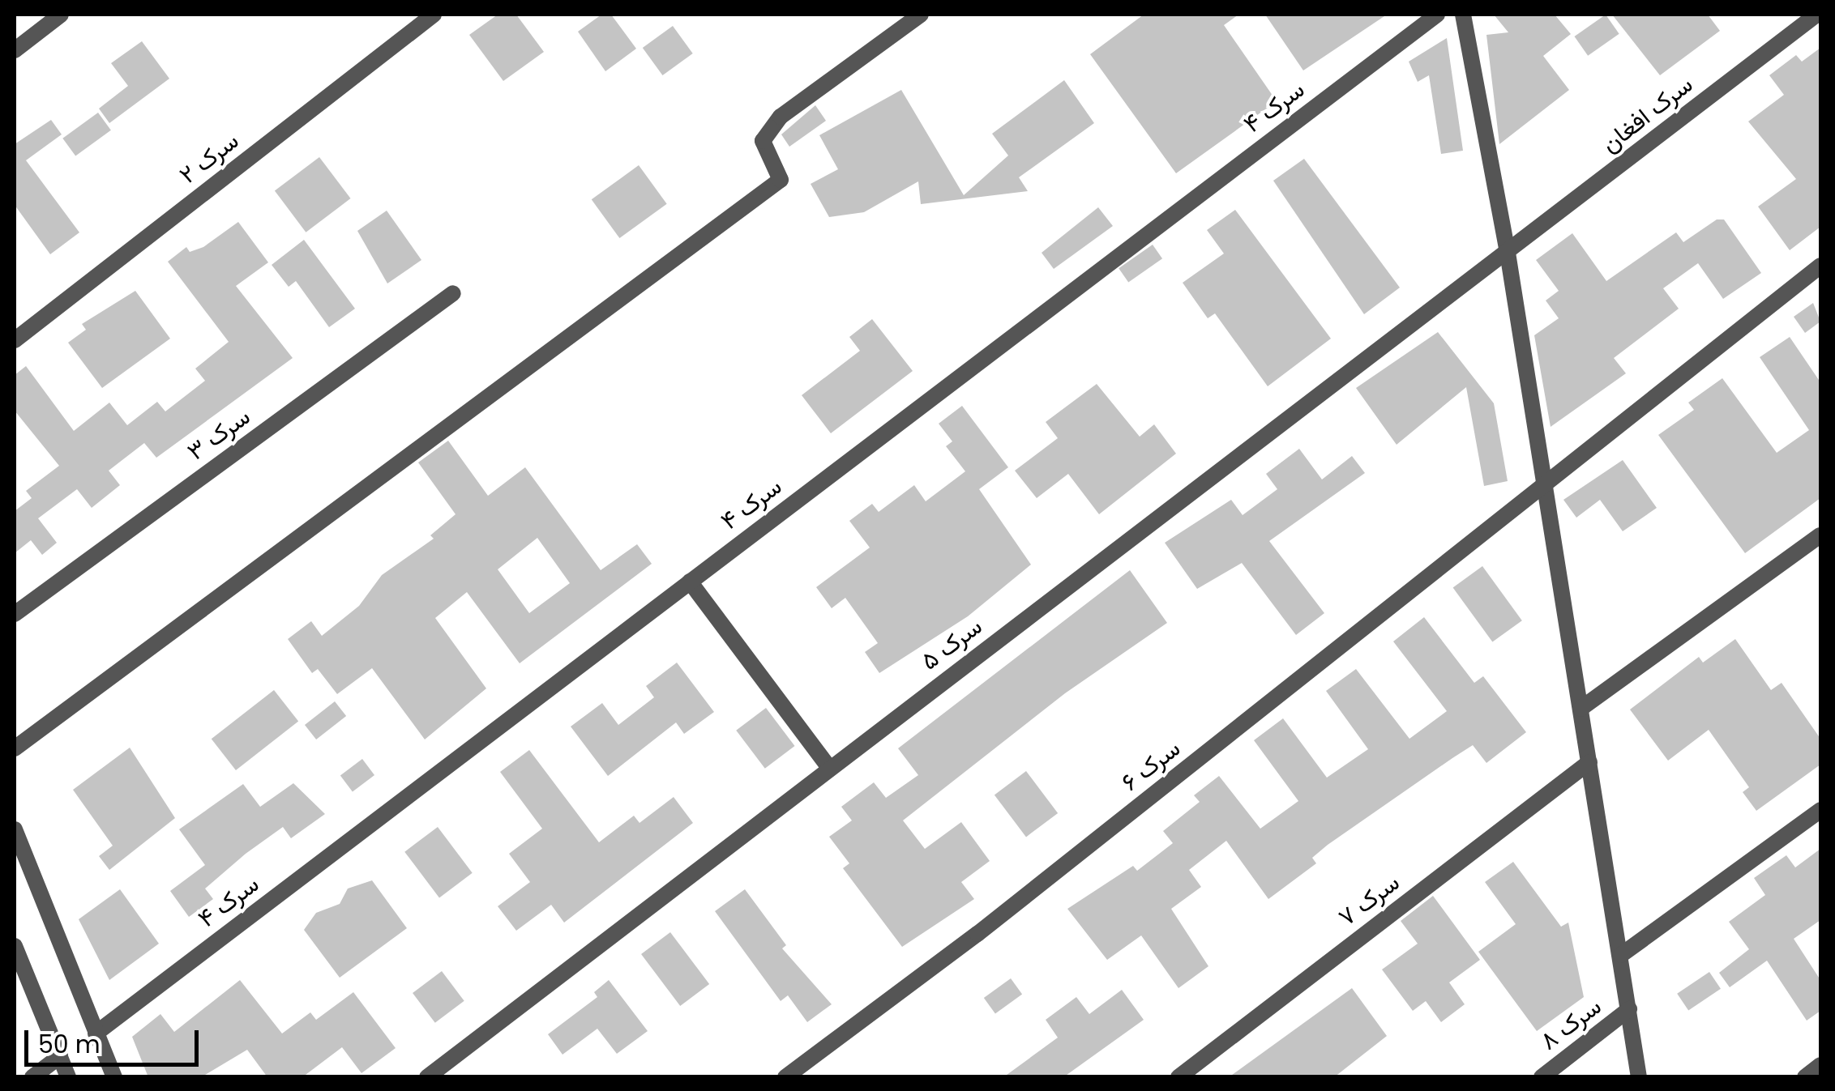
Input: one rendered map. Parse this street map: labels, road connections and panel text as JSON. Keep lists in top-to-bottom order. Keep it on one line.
{"streets":{"street":["سرک ۴","سرک افغان","سرک ۲","سرک ۳","سرک ۵","سرک ۶","سرک ۷","سرک ۸"]},"crossings":[["سرک افغان","سرک ۵"]],"scale_bar":"50 m"}
